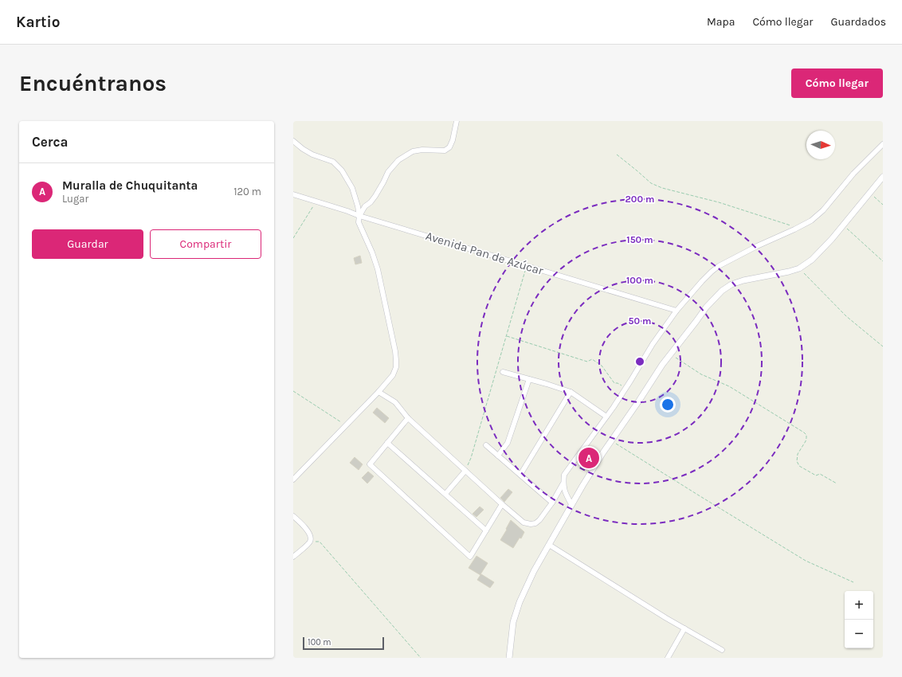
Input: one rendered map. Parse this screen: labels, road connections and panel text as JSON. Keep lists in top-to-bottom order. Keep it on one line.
{"streets":{"street":["Avenida Pan de Azúcar"]},"scale_bar":"100 m","north":"right","page":{"header":"Kartio","nav":["Mapa","Cómo llegar","Guardados"],"buttons":["Cómo llegar",["Guardar","Compartir"]],"title":"Encuéntranos","heading":"Cerca","list":[{"mark":"A","name":"Muralla de Chuquitanta","note":"Lugar","value":"120 m"}],"pins":"A","map_buttons":["+","−"],"scale":"100 m"},"rings":["200 m","150 m","100 m","50 m"]}
